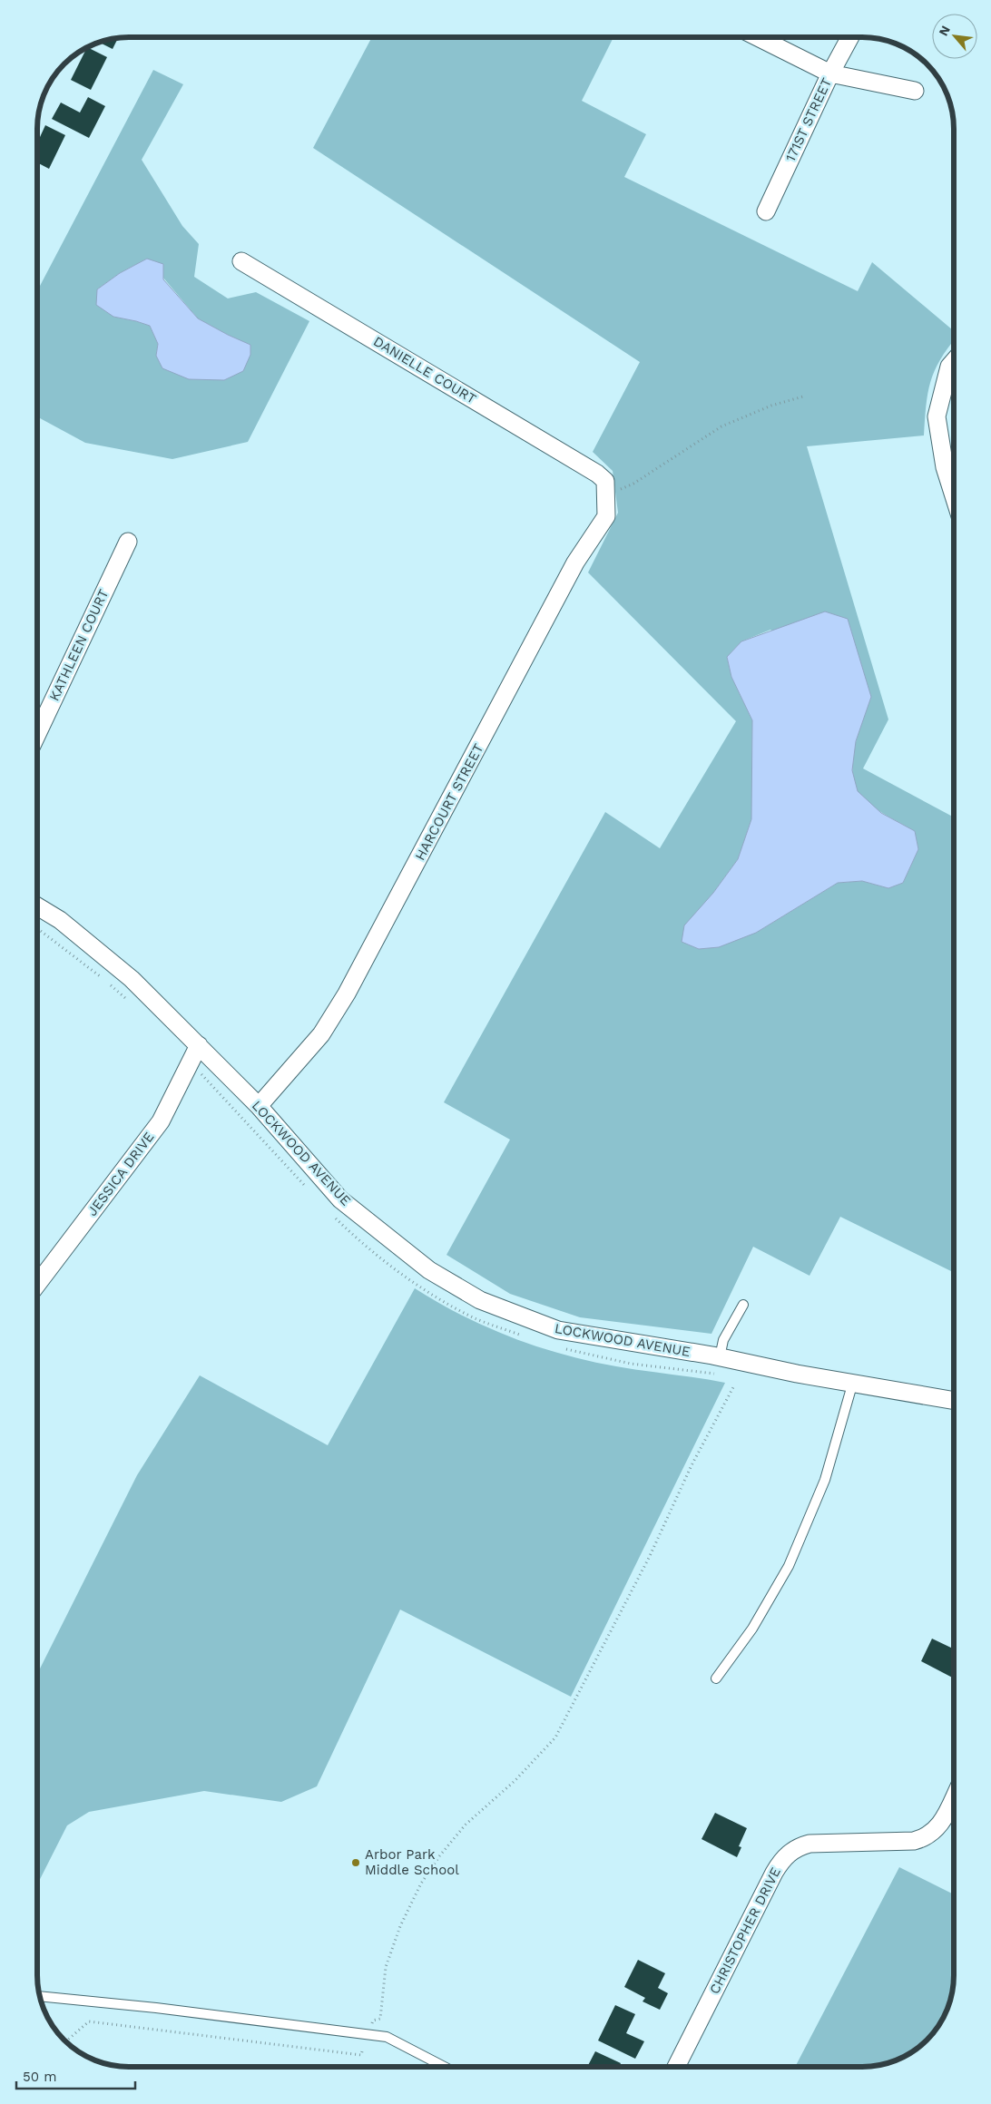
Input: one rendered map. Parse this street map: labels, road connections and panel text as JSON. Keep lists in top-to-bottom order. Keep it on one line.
{"streets":{"street":["171ST STREET","DANIELLE COURT","KATHLEEN COURT","HARCOURT STREET","LOCKWOOD AVENUE","JESSICA DRIVE","CHRISTOPHER DRIVE"]},"crossings":[["DANIELLE COURT","HARCOURT STREET"],["HARCOURT STREET","LOCKWOOD AVENUE"],["LOCKWOOD AVENUE","JESSICA DRIVE"]],"places":["Arbor Park Middle School"],"scale_bar":"50 m","north":"top left"}
